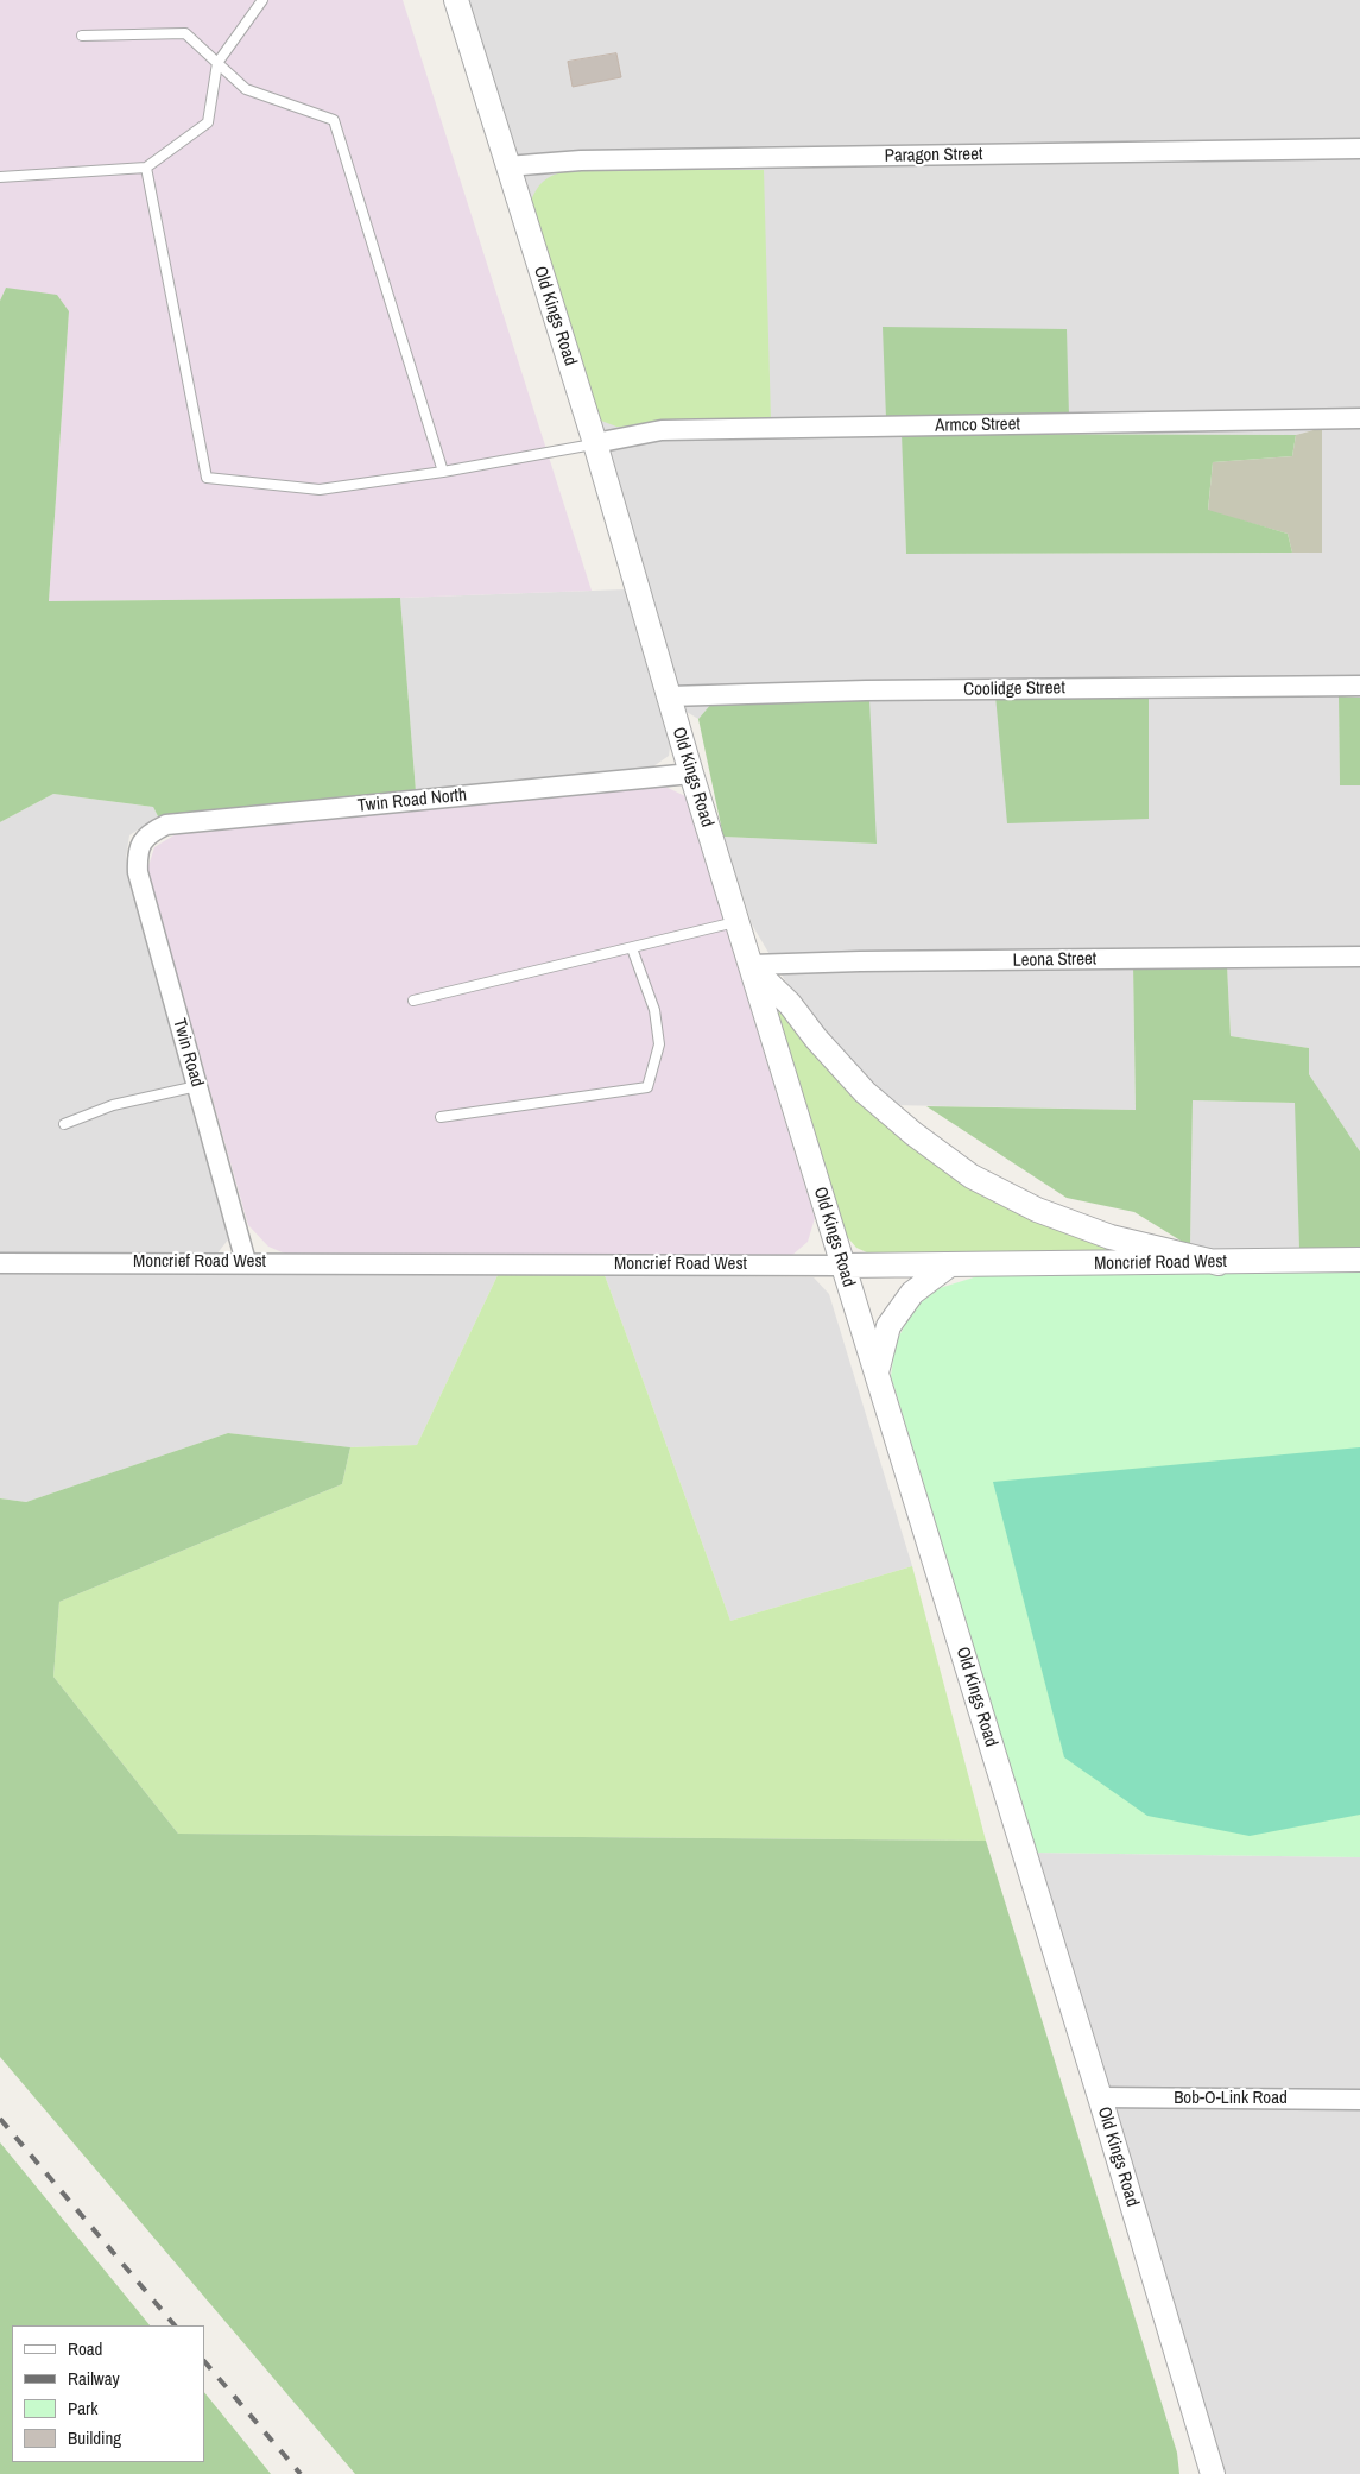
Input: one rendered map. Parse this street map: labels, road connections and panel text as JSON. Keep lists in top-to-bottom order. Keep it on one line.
{"streets":{"street":["Paragon Street","Old Kings Road","Armco Street","Coolidge Street","Twin Road North","Leona Street","Twin Road","Moncrief Road West","Bob-O-Link Road"]},"crossings":[["Paragon Street","Old Kings Road"],["Old Kings Road","Armco Street"],["Old Kings Road","Coolidge Street"],["Old Kings Road","Twin Road North"],["Old Kings Road","Leona Street"],["Old Kings Road","Moncrief Road West"],["Old Kings Road","Bob-O-Link Road"],["Twin Road North","Twin Road"],["Twin Road","Moncrief Road West"]],"legend":["Road","Railway","Park","Building"]}
